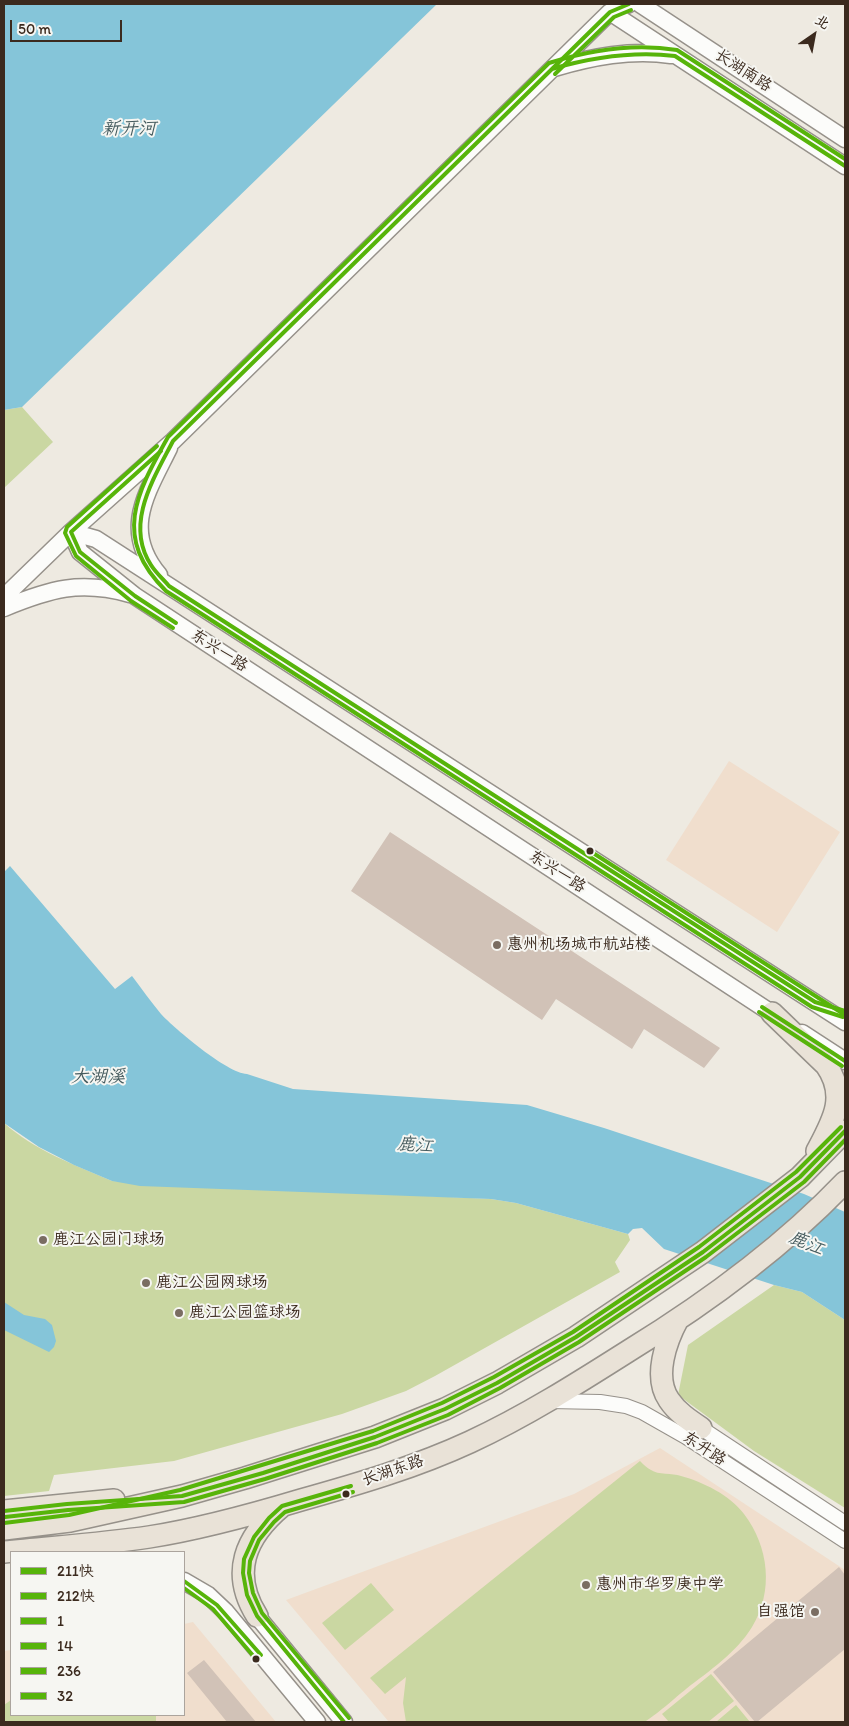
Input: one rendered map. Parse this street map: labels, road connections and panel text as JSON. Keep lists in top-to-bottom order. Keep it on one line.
{"streets":{"main road":["长湖东路"],"street":["长湖南路","东兴一路","东升路"]},"crossings":[["东升路","长湖东路"]],"water":["新开河","大湖溪","鹿江"],"places":["惠州机场城市航站楼","鹿江公园门球场","鹿江公园网球场","鹿江公园篮球场","惠州市华罗庚中学","自强馆"],"lines":["transit line 211快","transit line 212快","transit line 32","transit line 236","transit line 1","transit line 14"],"legend":["211快","212快","1","14","236","32"],"scale_bar":"50 m","north":"top right"}
